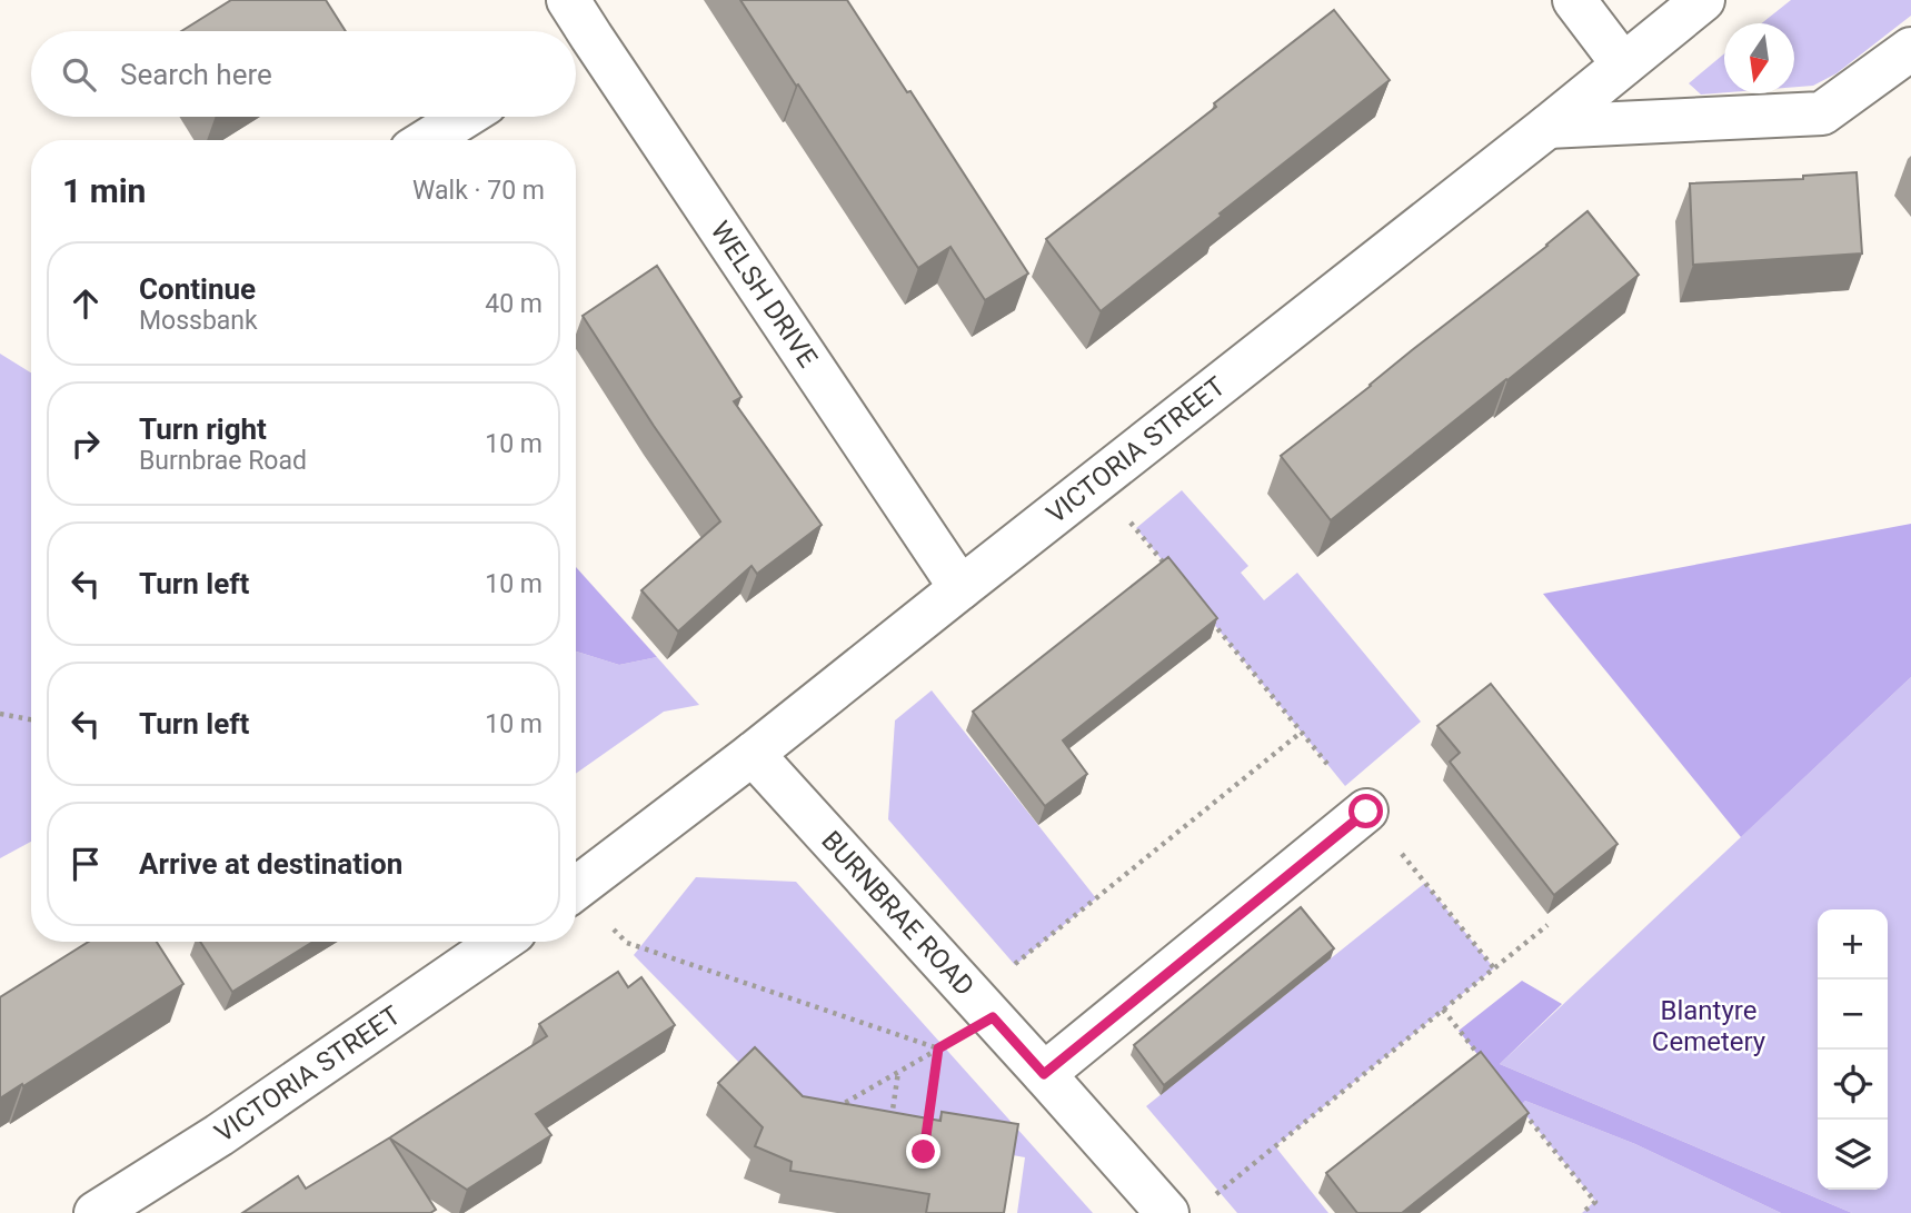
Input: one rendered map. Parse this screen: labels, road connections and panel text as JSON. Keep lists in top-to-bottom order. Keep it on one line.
{"streets":{"street":["WELSH DRIVE","VICTORIA STREET","BURNBRAE ROAD"]},"crossings":[["WELSH DRIVE","VICTORIA STREET"],["VICTORIA STREET","BURNBRAE ROAD"]],"parks":["Blantyre Cemetery"],"north":"bottom","page":{"search":"Search here","heading":["1 min","Walk · 70 m"],"list":[["Continue","Mossbank","40 m"],["Turn right","Burnbrae Road","10 m"],["Turn left","10 m"],["Turn left","10 m"],"Arrive at destination"],"map_buttons":["+","−"]}}
